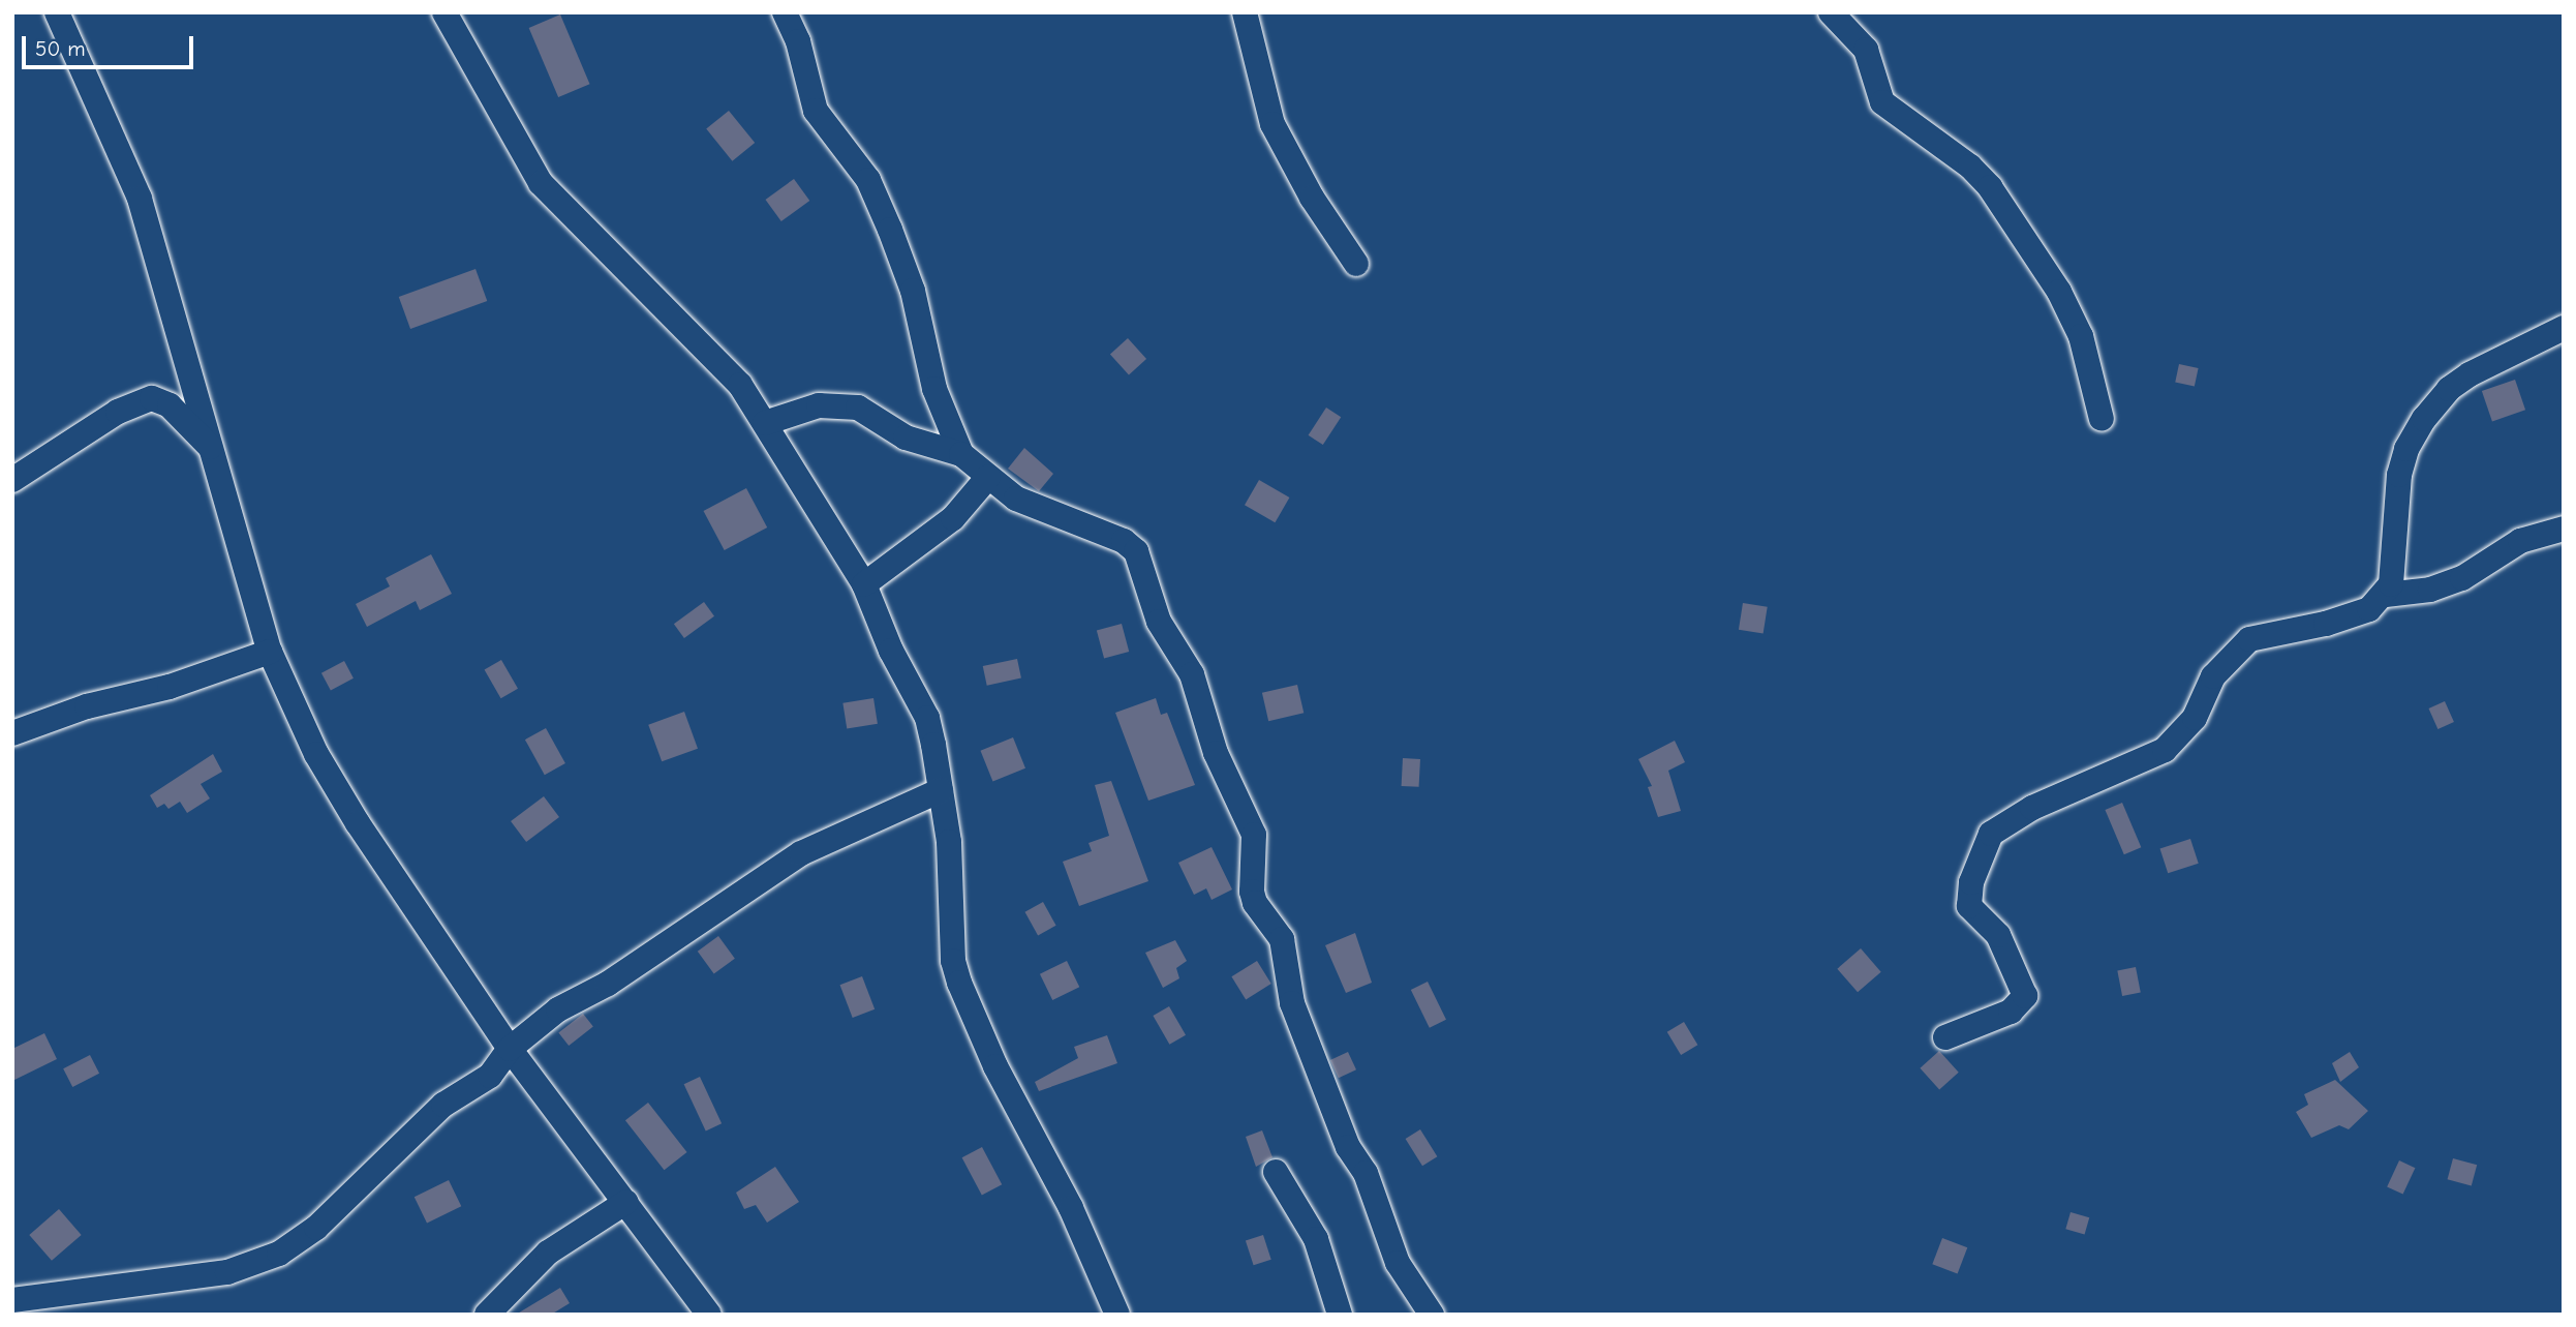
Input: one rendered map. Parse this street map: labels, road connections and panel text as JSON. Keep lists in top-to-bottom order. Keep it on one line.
{"scale_bar":"50 m"}
